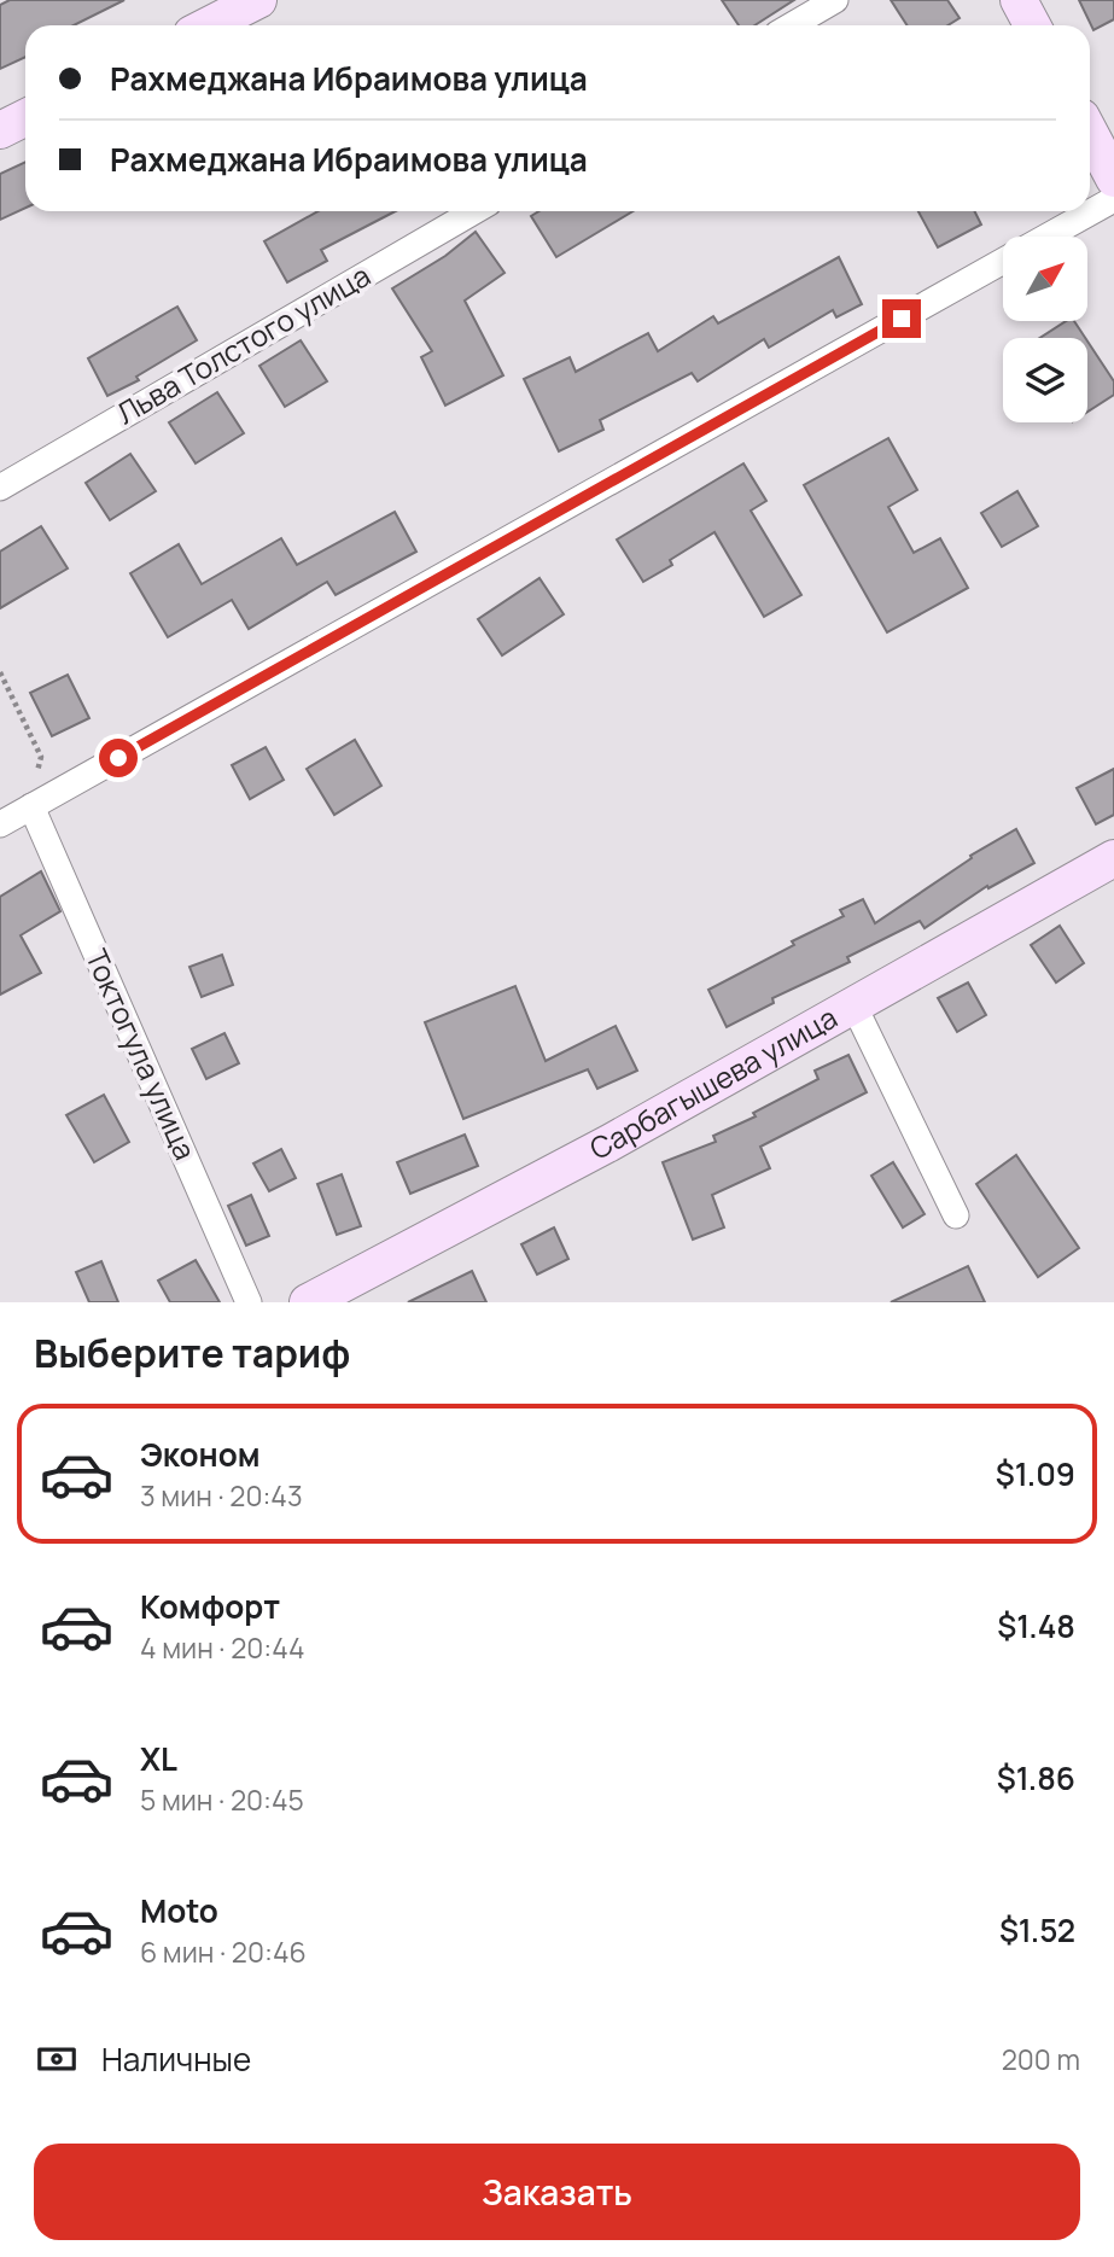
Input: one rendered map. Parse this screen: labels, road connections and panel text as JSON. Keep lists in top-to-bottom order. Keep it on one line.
{"streets":{"street":["Льва Толстого улица","Токтогула улица","Сарбагышева улица"]},"north":"top right","page":{"banner":["Рахмеджана Ибраимова улица","Рахмеджана Ибраимова улица"],"heading":"Выберите тариф","list":[{"name":"Эконом","note":"3 мин · 20:43","value":"$1.09"},{"name":"Комфорт","note":"4 мин · 20:44","value":"$1.48"},{"name":"XL","note":"5 мин · 20:45","value":"$1.86"},{"name":"Moto","note":"6 мин · 20:46","value":"$1.52"}],"pay":["Наличные","200 m"],"buttons":"Заказать"}}
